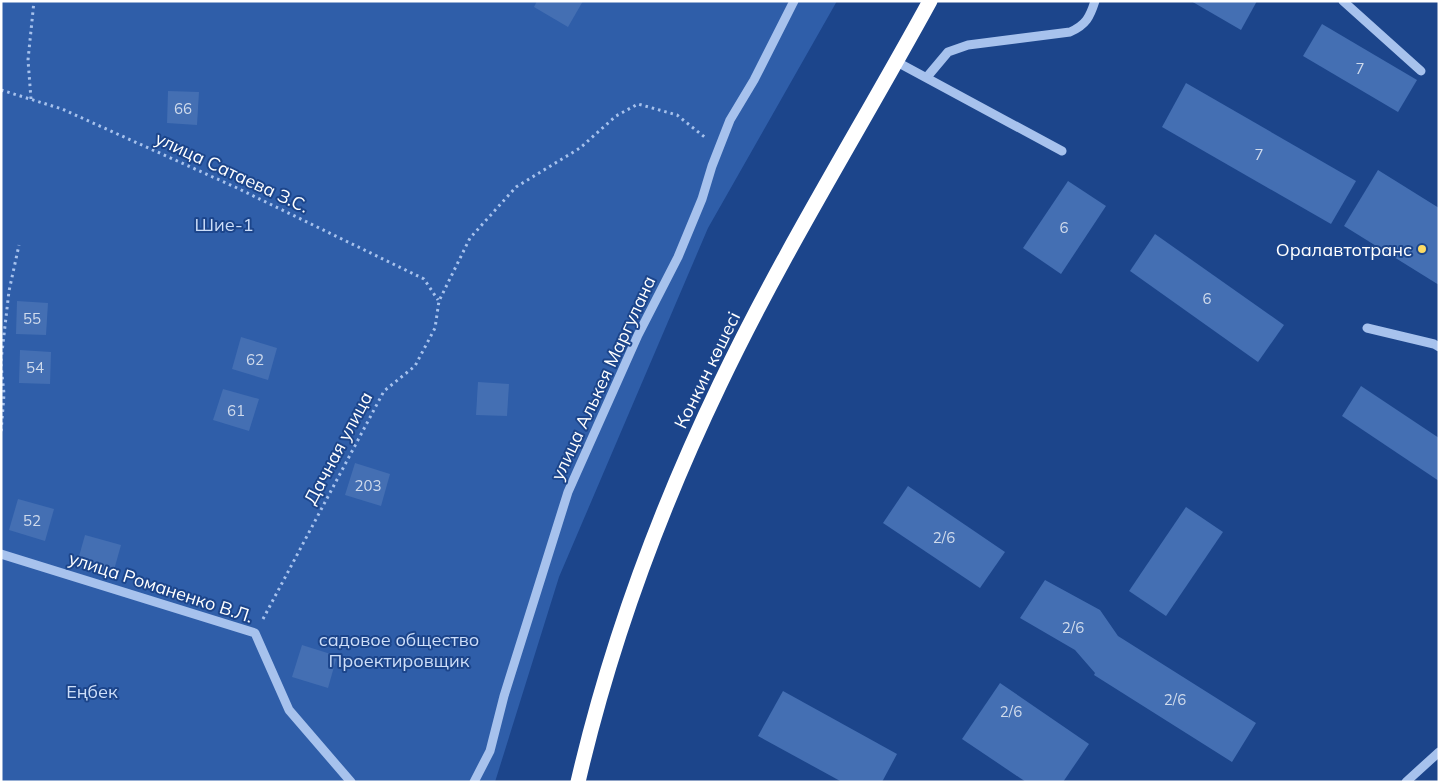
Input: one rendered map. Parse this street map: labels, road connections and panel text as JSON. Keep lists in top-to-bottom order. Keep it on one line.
{"streets":{"highway":["Конкин көшесі"],"street":["улица Алькея Маргулана","улица Романенко В.Л."],"path":["улица Сатаева З.С.","Дачная улица"]},"crossings":[["улица Сатаева З.С.","Дачная улица"],["улица Алькея Маргулана","Дачная улица"],["Дачная улица","улица Романенко В.Л."]],"parks":["Шие-1","садовое общество Проектировщик","Еңбек"],"places":["Оралавтотранс"],"house_numbers":["7","66","7","6","6","55","62","54","61","203","52","2/6","2/6","2/6","2/6"]}
